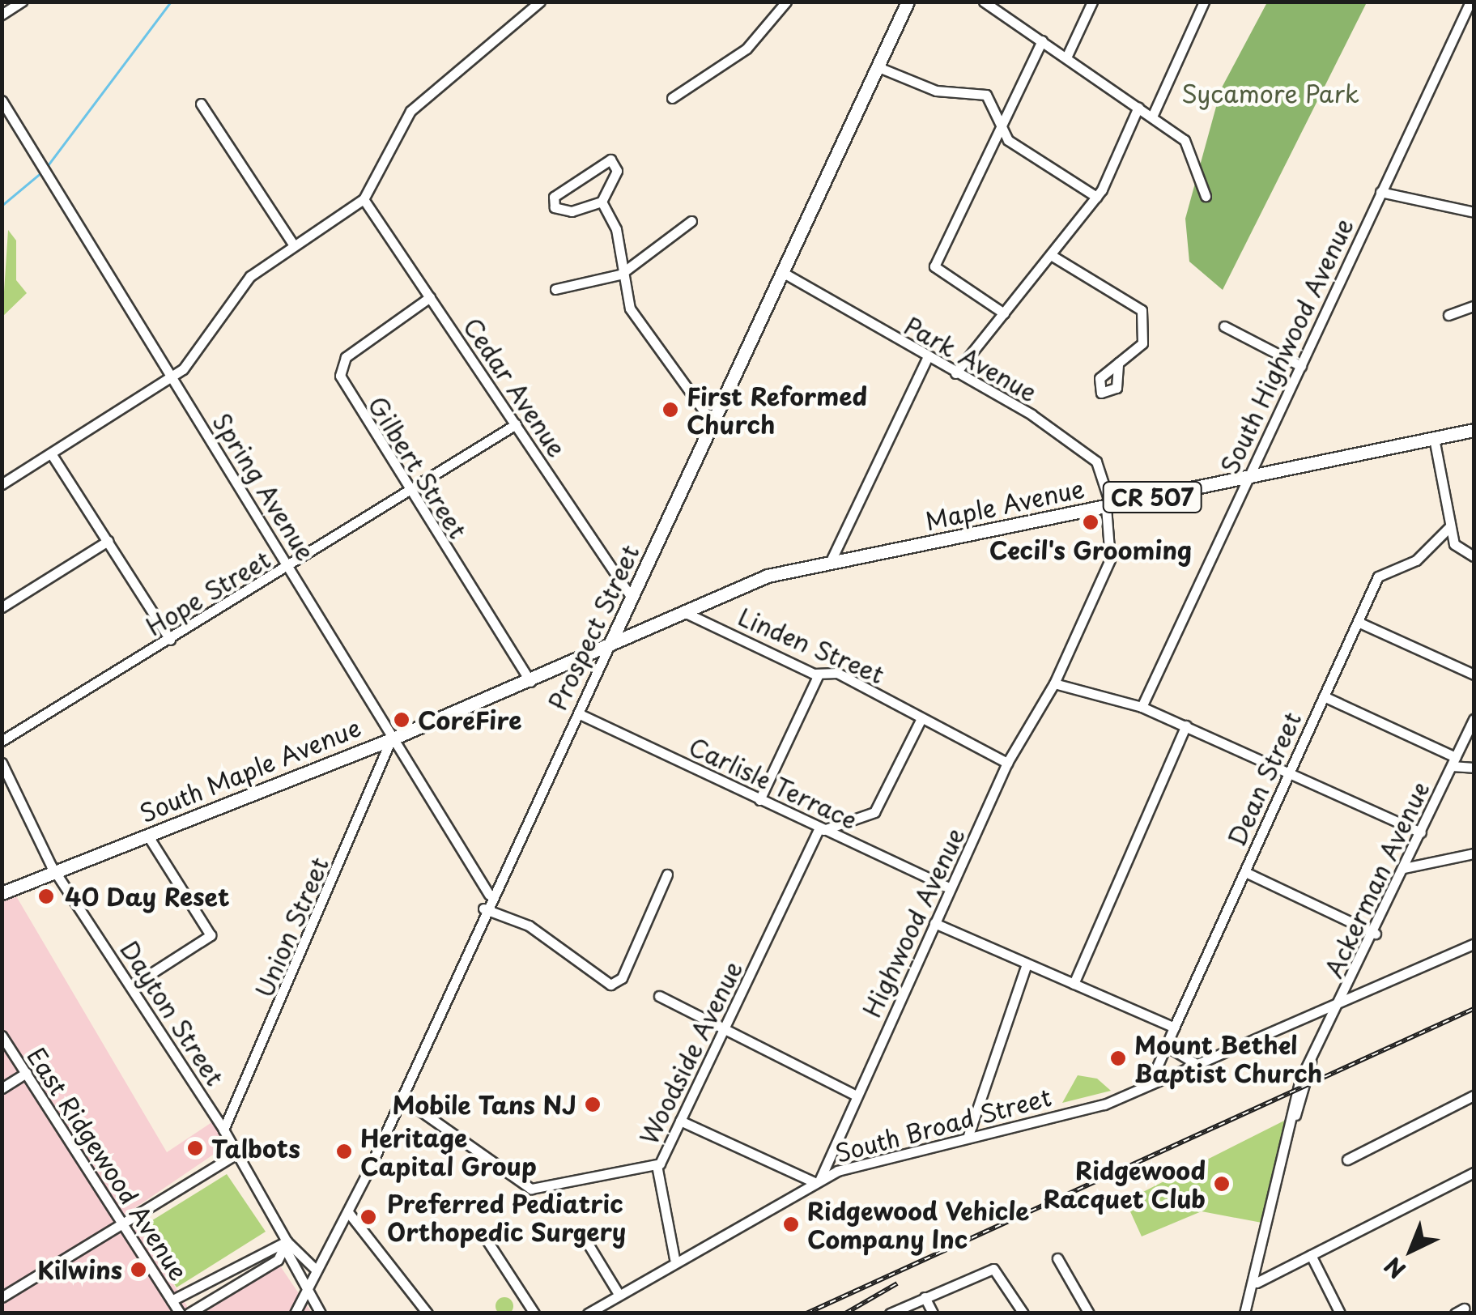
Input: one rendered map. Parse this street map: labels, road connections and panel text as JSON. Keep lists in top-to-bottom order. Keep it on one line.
{"streets":{"main road":["CR 507","Maple Avenue","Prospect Street","South Maple Avenue"],"street":["South Highwood Avenue","Park Avenue","Cedar Avenue","Gilbert Street","Spring Avenue","Hope Street","Linden Street","Dean Street","Carlisle Terrace","Ackerman Avenue","Highwood Avenue","Union Street","Dayton Street","Woodside Avenue","South Broad Street","East Ridgewood Avenue"]},"crossings":[["South Highwood Avenue","Maple Avenue"],["Park Avenue","Maple Avenue"],["Park Avenue","Prospect Street"],["Park Avenue","Highwood Avenue"],["Cedar Avenue","Gilbert Street"],["Cedar Avenue","Hope Street"],["Cedar Avenue","Prospect Street"],["Gilbert Street","Hope Street"],["Gilbert Street","South Maple Avenue"],["Spring Avenue","Hope Street"],["Spring Avenue","Prospect Street"],["Spring Avenue","South Maple Avenue"],["Spring Avenue","Union Street"],["Maple Avenue","South Maple Avenue"],["Maple Avenue","Highwood Avenue"],["Prospect Street","South Maple Avenue"],["Prospect Street","Carlisle Terrace"],["Prospect Street","Dayton Street"],["Prospect Street","Woodside Avenue"],["Linden Street","South Maple Avenue"],["Linden Street","Highwood Avenue"],["South Maple Avenue","Union Street"],["South Maple Avenue","Dayton Street"],["Dean Street","South Broad Street"],["Carlisle Terrace","Highwood Avenue"],["Carlisle Terrace","Woodside Avenue"],["Ackerman Avenue","South Broad Street"],["Highwood Avenue","South Broad Street"],["Union Street","Dayton Street"]],"parks":["Sycamore Park"],"places":["First Reformed Church","Cecil's Grooming","CoreFire","40 Day Reset","Mount Bethel Baptist Church","Mobile Tans NJ","Talbots","Heritage Capital Group","Ridgewood Racquet Club","Preferred Pediatric Orthopedic Surgery","Ridgewood Vehicle Company Inc","Kilwins"],"north":"bottom left"}
